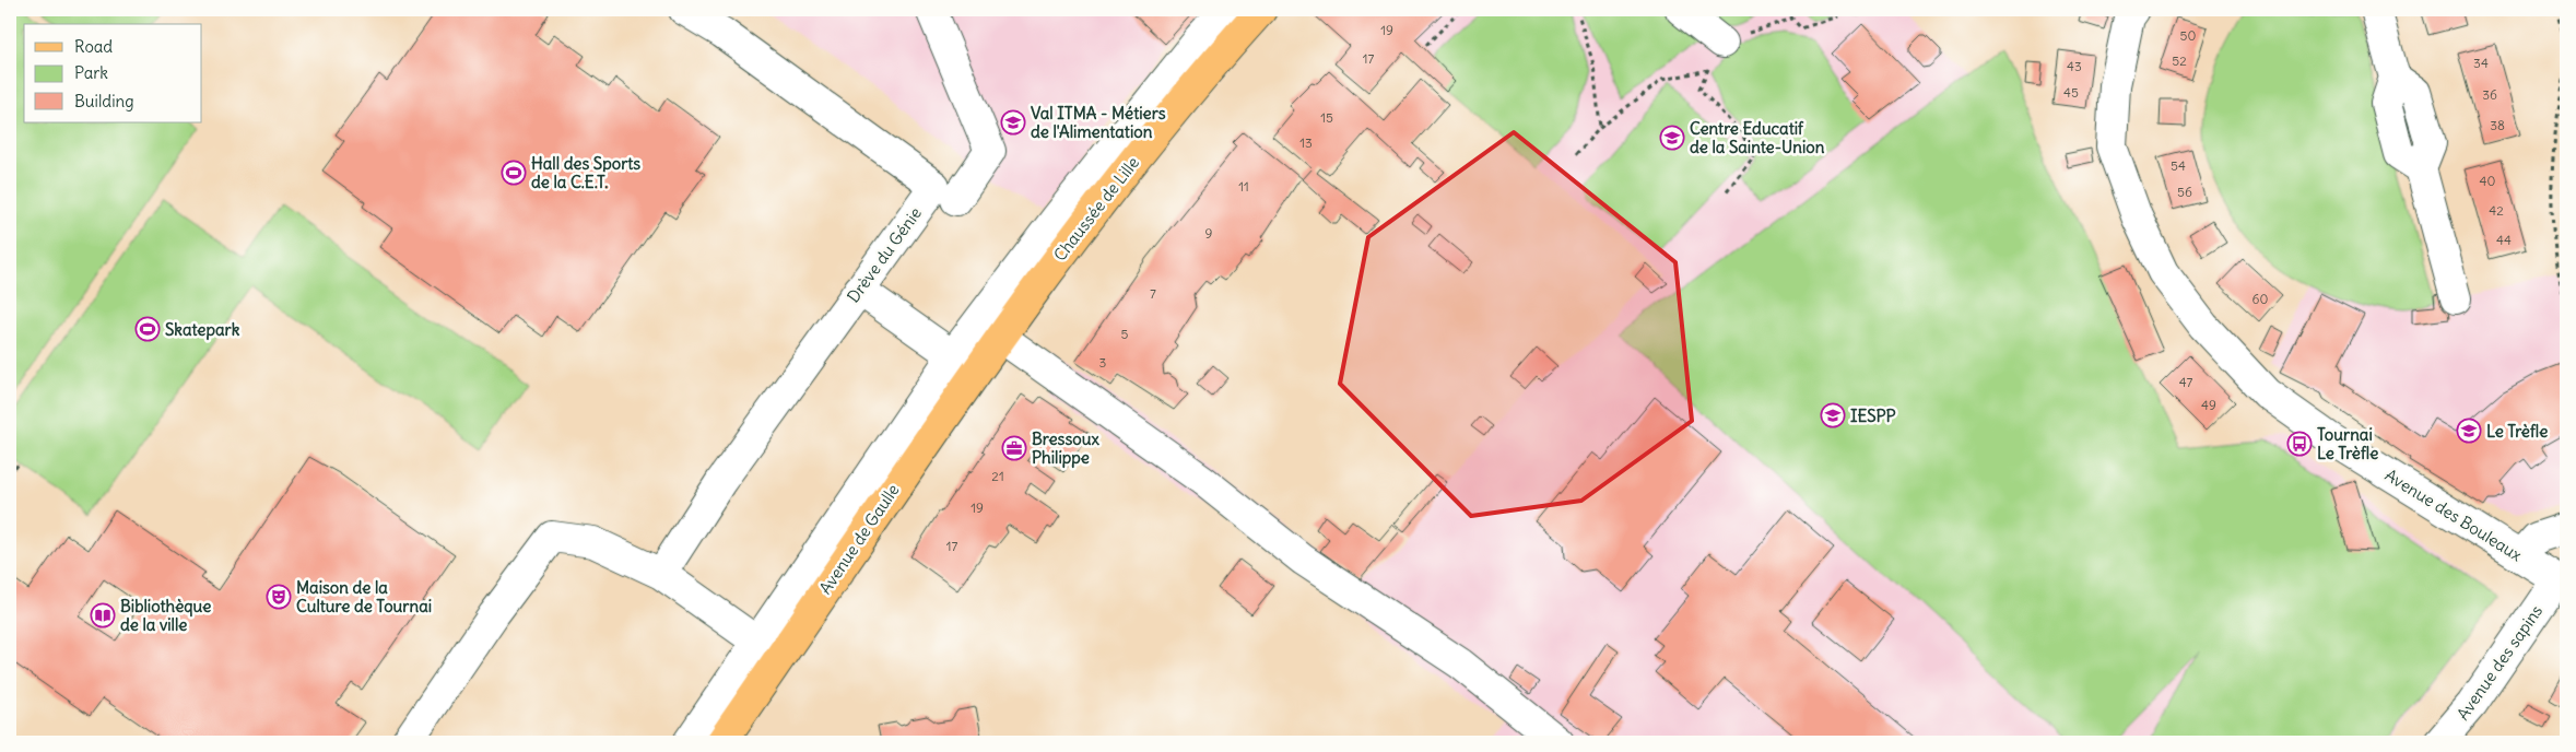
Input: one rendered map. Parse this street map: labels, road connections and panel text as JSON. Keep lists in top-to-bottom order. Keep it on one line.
{"streets":{"main road":["Chaussée de Lille","Avenue de Gaulle"],"street":["Drève du Génie","Avenue des Bouleaux","Avenue des sapins"]},"crossings":[["Chaussée de Lille","Avenue de Gaulle"],["Avenue des Bouleaux","Avenue des sapins"]],"places":{"school or university":["Val ITMA - Métiers de l'Alimentation","Centre Educatif de la Sainte-Union","IESPP","Le Trèfle"],"sports":["Hall des Sports de la C.E.T.","Skatepark"],"bus stop":["Tournai Le Trèfle"],"office":["Bressoux Philippe"],"theatre":["Maison de la Culture de Tournai"],"library":["Bibliothèque de la ville"]},"house_numbers":["19","50","17","52","34","43","45","36","15","38","13","54","40","11","56","42","9","44","7","60","5","3","47","49","21","19","17"],"legend":["Road","Park","Building"]}
